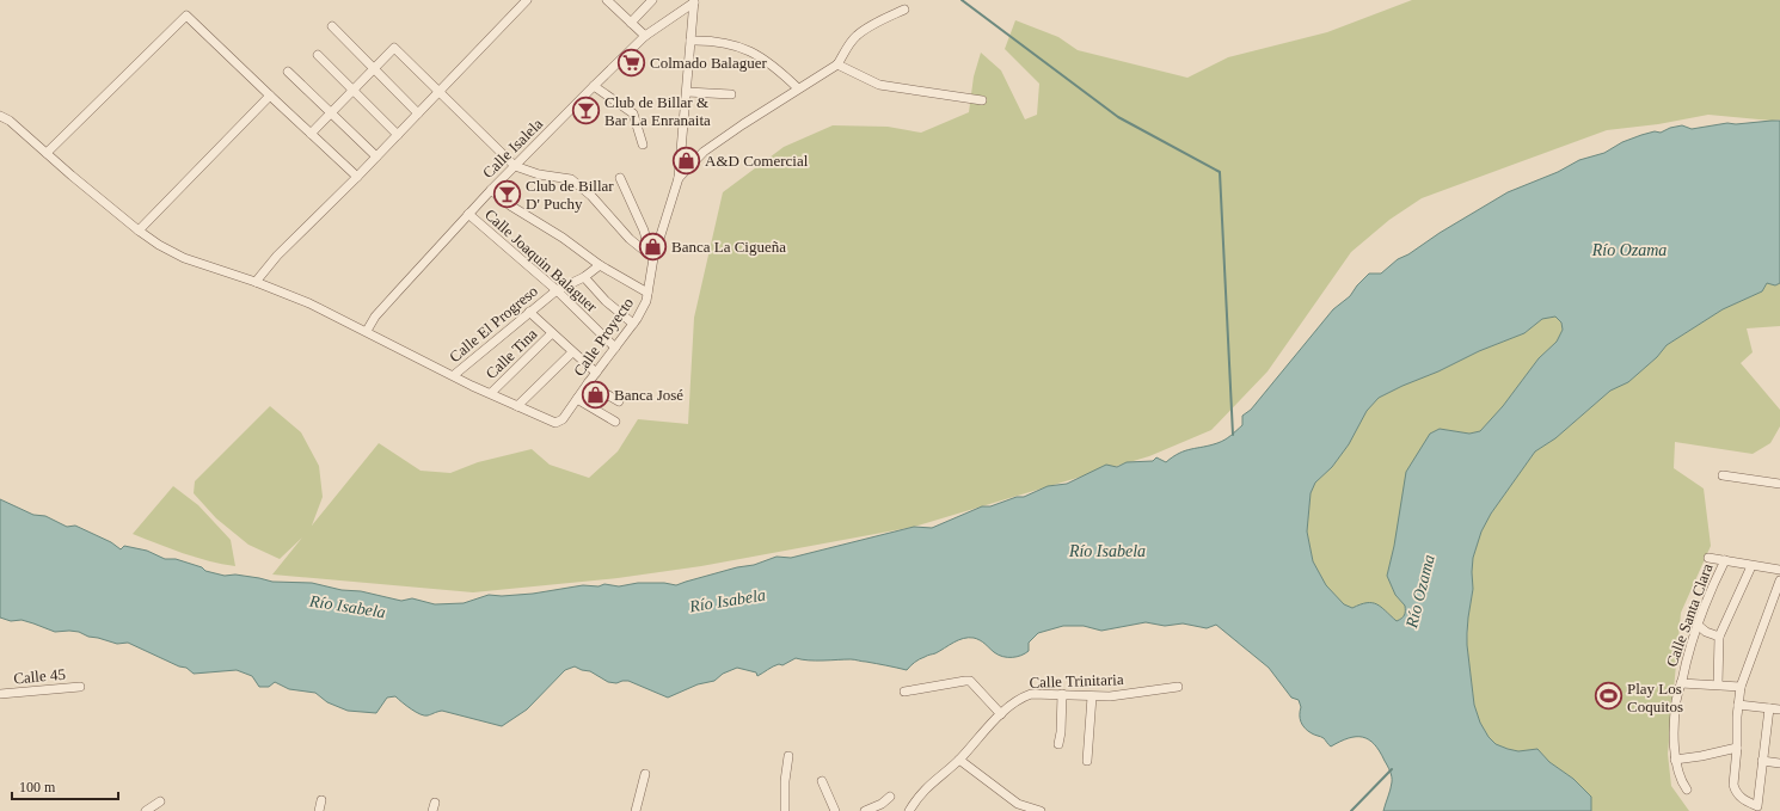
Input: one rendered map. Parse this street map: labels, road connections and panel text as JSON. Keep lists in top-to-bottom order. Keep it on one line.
{"streets":{"street":["Calle Isalela","Calle Joaquin Balaguer","Calle El Progreso","Calle Proyecto","Calle Tina","Calle Santa Clara","Calle 45","Calle Trinitaria"]},"crossings":[["Calle Isalela","Calle Joaquin Balaguer"],["Calle Isalela","Calle Proyecto"],["Calle Joaquin Balaguer","Calle El Progreso"],["Calle Joaquin Balaguer","Calle Proyecto"]],"water":["Río Ozama","Río Isabela"],"places":{"supermarket":["Colmado Balaguer"],"bar":["Club de Billar & Bar La Enranaita","Club de Billar D' Puchy"],"shop":["A&D Comercial","Banca La Cigueña","Banca José"],"sports":["Play Los Coquitos"]},"scale_bar":"100 m"}
